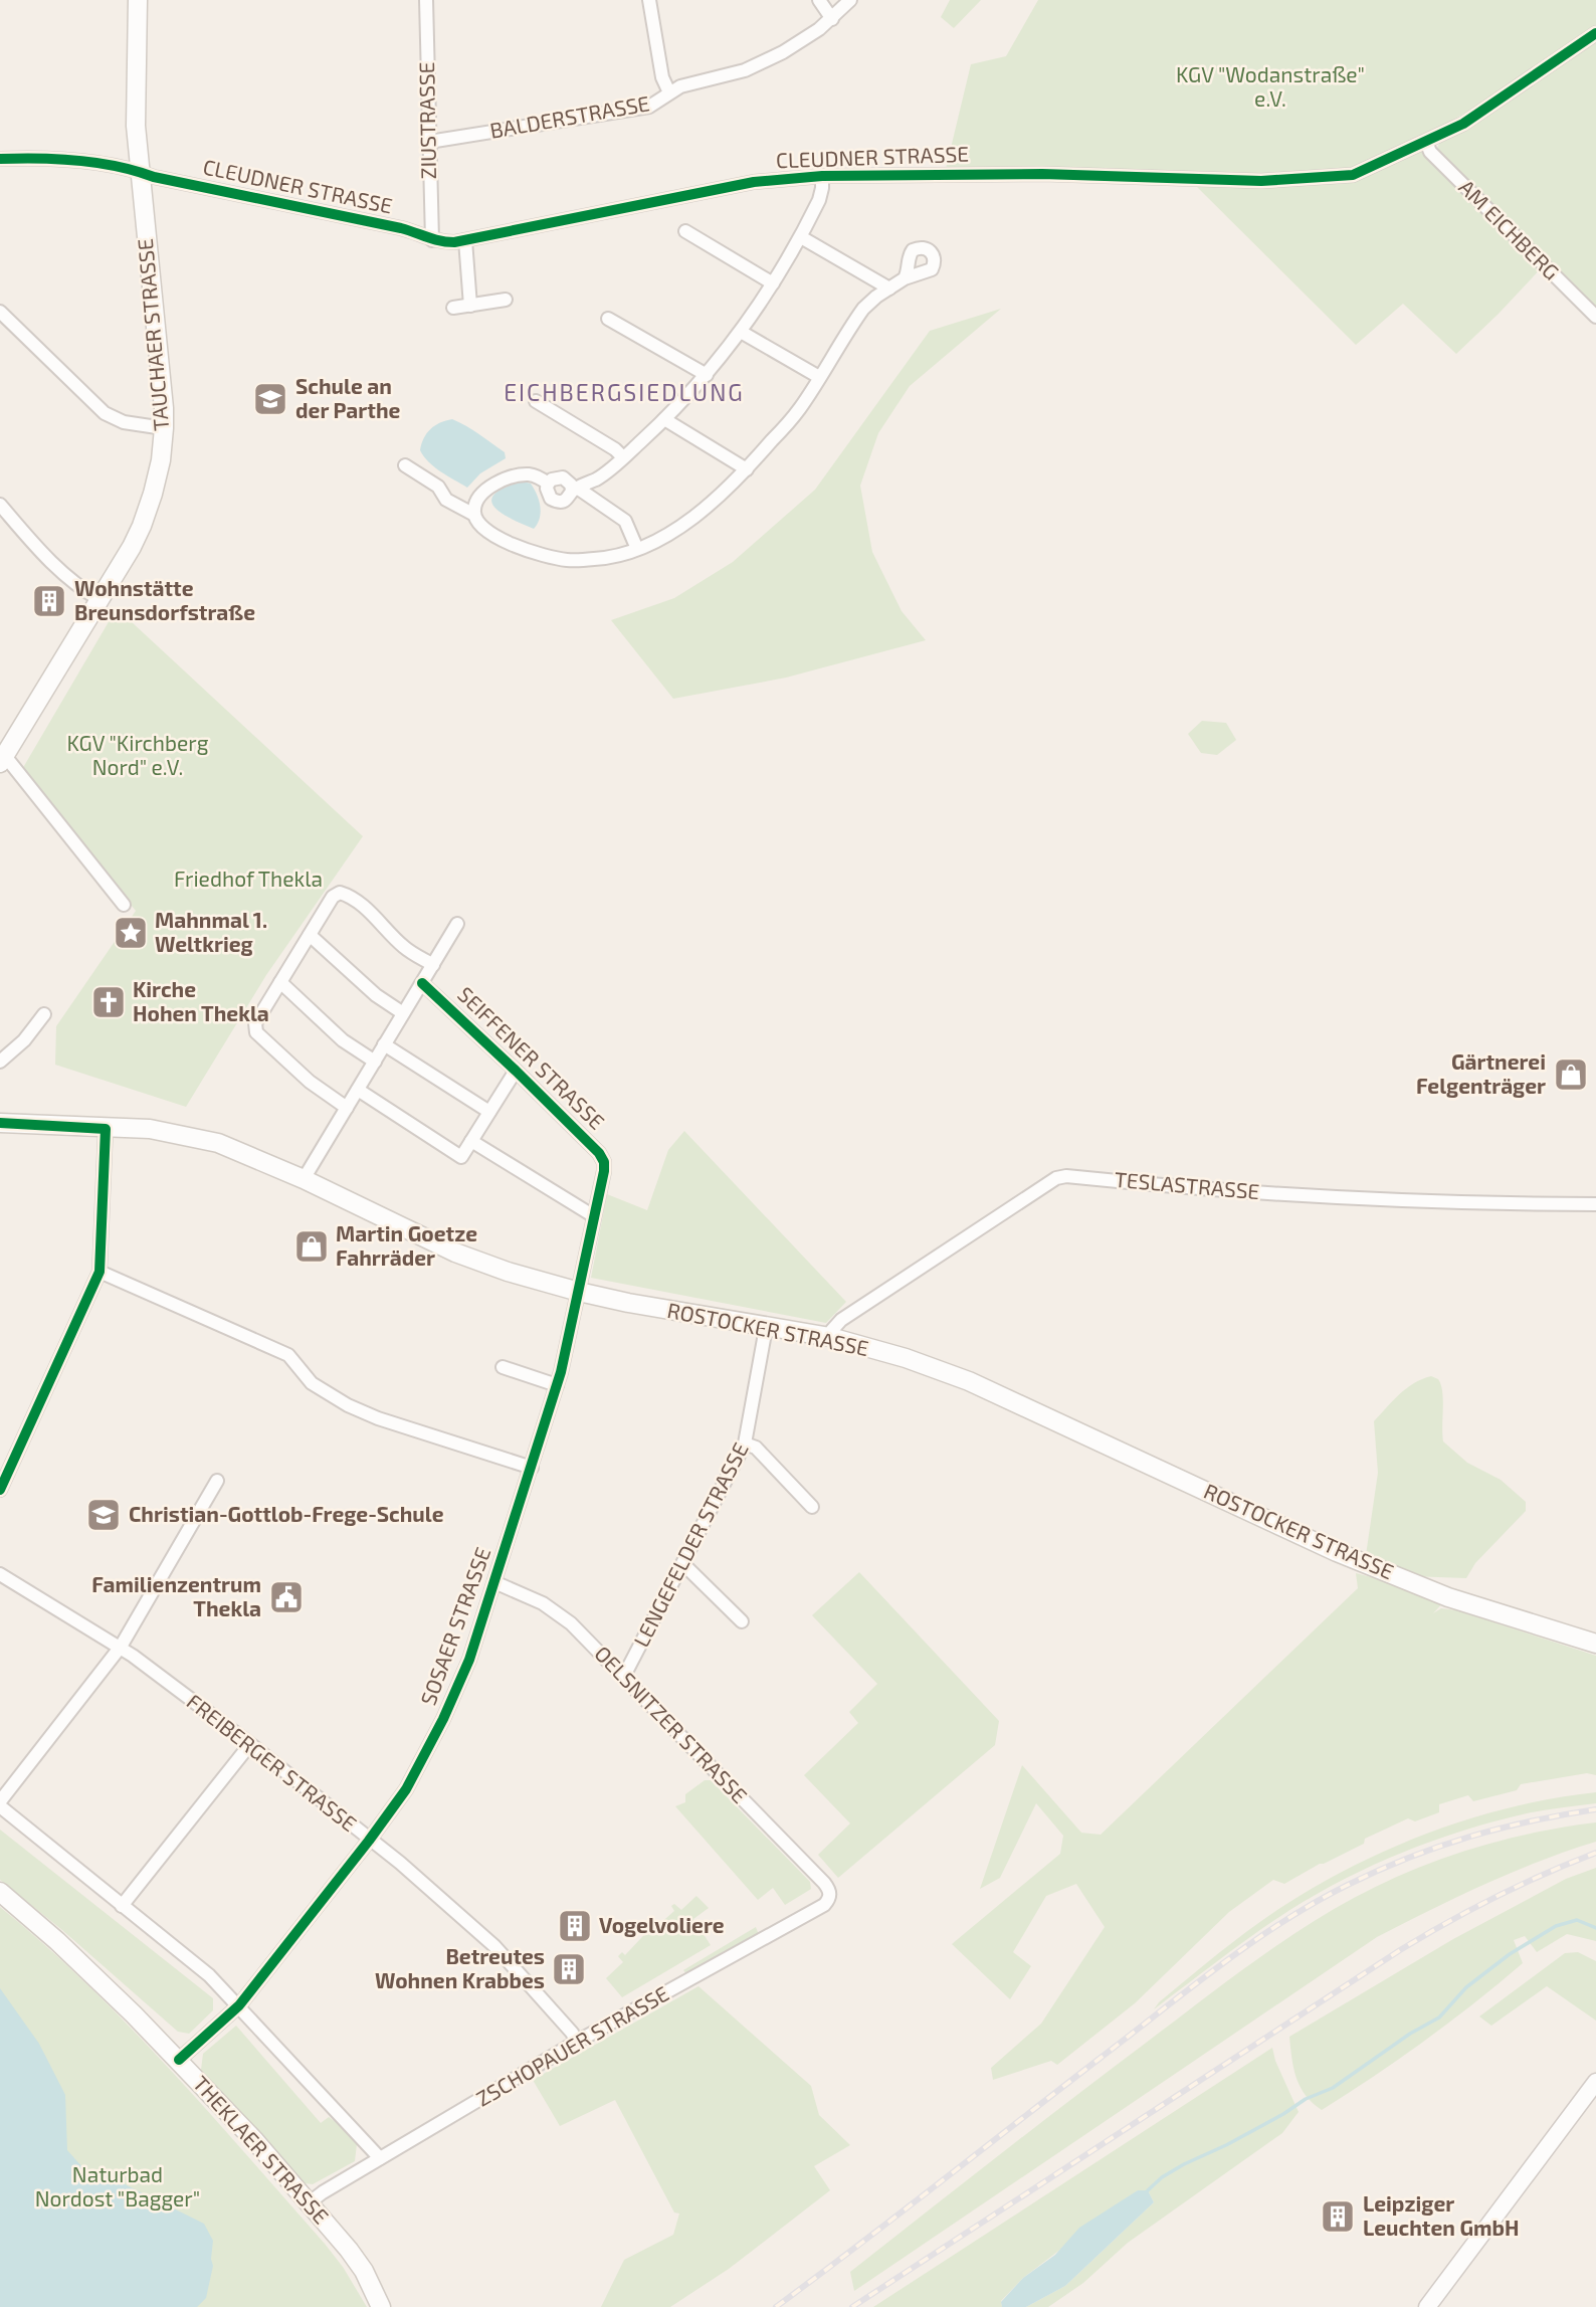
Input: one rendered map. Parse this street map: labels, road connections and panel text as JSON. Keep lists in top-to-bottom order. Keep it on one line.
{"streets":{"main road":["TAUCHAER STRASSE","ROSTOCKER STRASSE","THEKLAER STRASSE"],"street":["BALDERSTRASSE","ZIUSTRASSE","CLEUDNER STRASSE","AM EICHBERG","SEIFFENER STRASSE","TESLASTRASSE","LENGEFELDER STRASSE","SOSAER STRASSE","OELSNITZER STRASSE","FREIBERGER STRASSE","ZSCHOPAUER STRASSE"]},"crossings":[["BALDERSTRASSE","ZIUSTRASSE"],["ZIUSTRASSE","CLEUDNER STRASSE"],["CLEUDNER STRASSE","AM EICHBERG"],["CLEUDNER STRASSE","TAUCHAER STRASSE"],["SEIFFENER STRASSE","ROSTOCKER STRASSE"],["SEIFFENER STRASSE","SOSAER STRASSE"],["TESLASTRASSE","ROSTOCKER STRASSE"],["ROSTOCKER STRASSE","LENGEFELDER STRASSE"],["ROSTOCKER STRASSE","SOSAER STRASSE"],["LENGEFELDER STRASSE","OELSNITZER STRASSE"],["SOSAER STRASSE","OELSNITZER STRASSE"],["SOSAER STRASSE","FREIBERGER STRASSE"],["SOSAER STRASSE","THEKLAER STRASSE"],["OELSNITZER STRASSE","ZSCHOPAUER STRASSE"],["FREIBERGER STRASSE","ZSCHOPAUER STRASSE"],["ZSCHOPAUER STRASSE","THEKLAER STRASSE"]],"districts":["EICHBERGSIEDLUNG"],"parks":["KGV \"Wodanstraße\" e.V.","KGV \"Kirchberg Nord\" e.V.","Friedhof Thekla","Naturbad Nordost \"Bagger\""],"places":{"school or university":["Schule an der Parthe","Christian-Gottlob-Frege-Schule"],"building":["Wohnstätte Breunsdorfstraße","Vogelvoliere","Betreutes Wohnen Krabbes","Leipziger Leuchten GmbH"],"place":["Mahnmal 1. Weltkrieg"],"church":["Kirche Hohen Thekla"],"shop":["Gärtnerei Felgenträger","Martin Goetze Fahrräder"],"public building":["Familienzentrum Thekla"]}}
